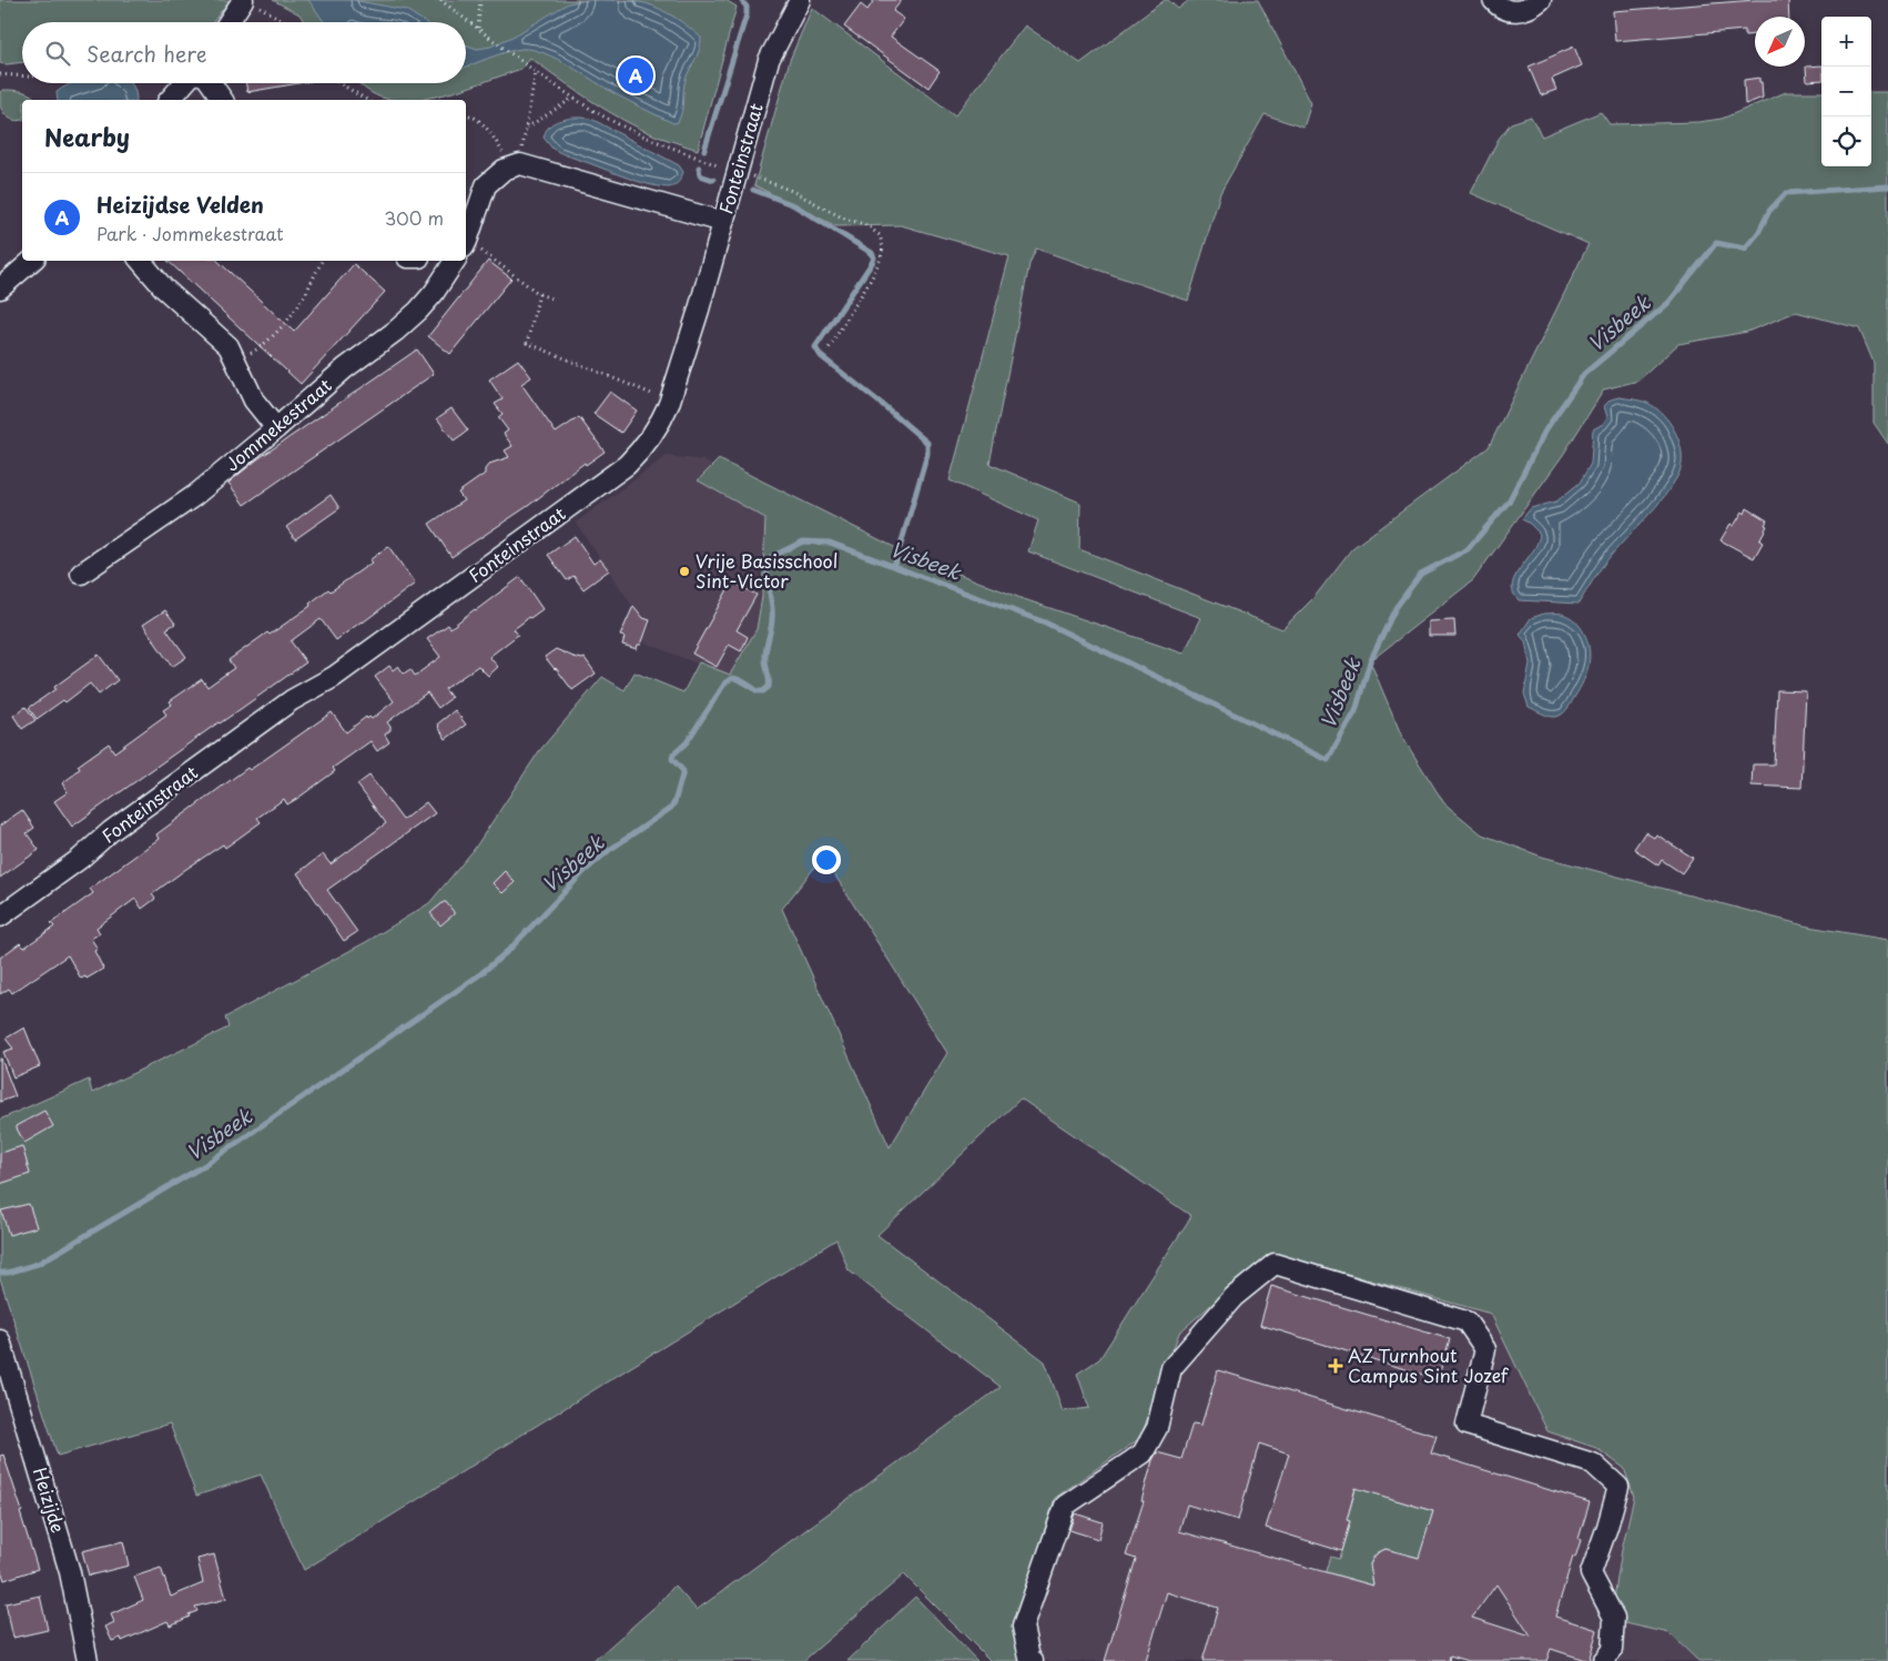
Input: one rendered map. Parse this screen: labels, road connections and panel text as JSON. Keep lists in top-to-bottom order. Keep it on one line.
{"streets":{"street":["Fonteinstraat","Jommekestraat","Heizijde"]},"water":["Visbeek"],"places":{"other":["Vrije Basisschool Sint-Victor"],"health":["AZ Turnhout Campus Sint Jozef"]},"north":"bottom left","page":{"map_buttons":["+","−"],"search":"Search here","pins":"A","heading":"Nearby","list":[{"mark":"A","name":"Heizijdse Velden","note":"Park · Jommekestraat","value":"300 m"}]}}
